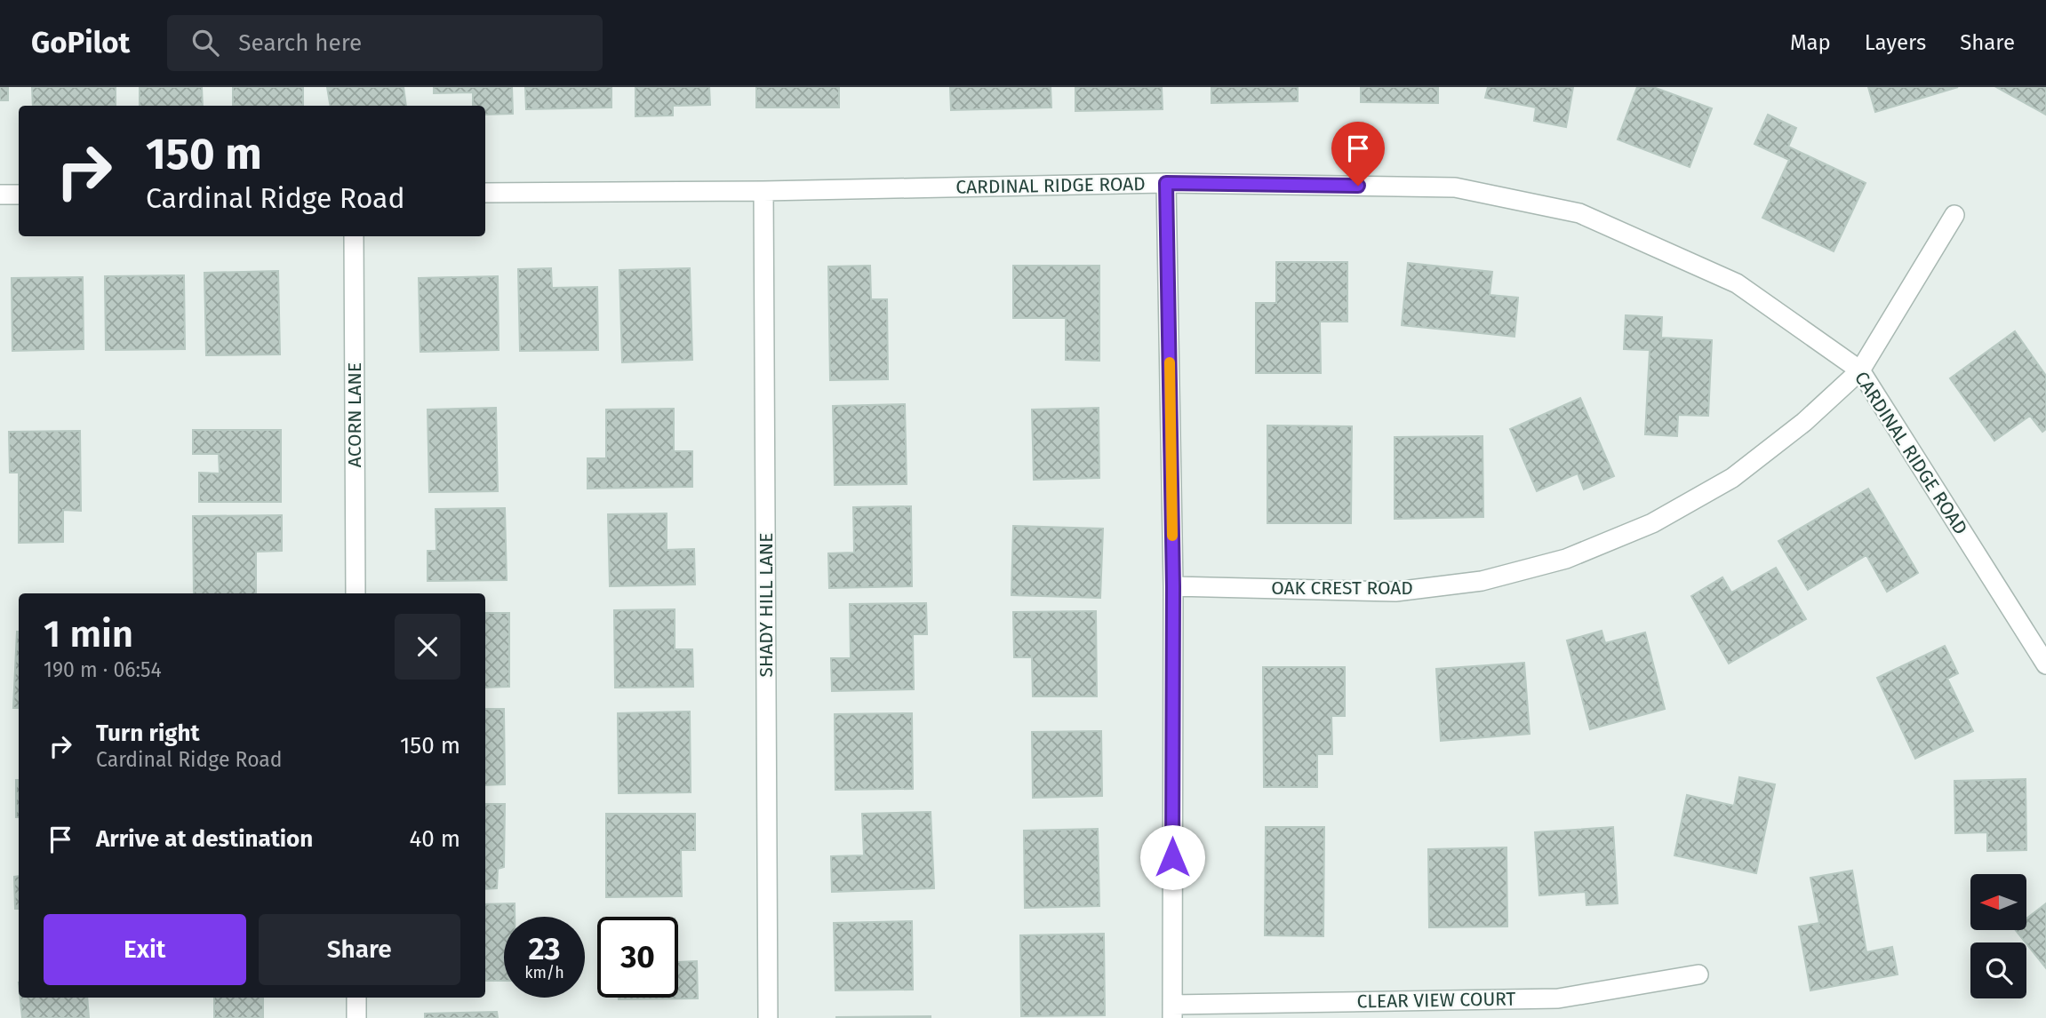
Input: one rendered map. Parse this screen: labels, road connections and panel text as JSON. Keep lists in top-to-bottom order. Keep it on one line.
{"streets":{"street":["CARDINAL RIDGE ROAD","ACORN LANE","OAK CREST ROAD","SHADY HILL LANE","CLEAR VIEW COURT"]},"crossings":[["CARDINAL RIDGE ROAD","OAK CREST ROAD"],["CARDINAL RIDGE ROAD","SHADY HILL LANE"]],"north":"left","page":{"header":"GoPilot","search":"Search here","nav":["Map","Layers","Share"],"turn":["150 m","Cardinal Ridge Road"],"heading":["1 min","190 m · 06:54"],"list":[{"name":"Turn right","note":"Cardinal Ridge Road","value":"150 m"},{"name":"Arrive at destination","value":"40 m"}],"buttons":["Exit","Share"],"speed":"23 km/h","limit":"30"}}
